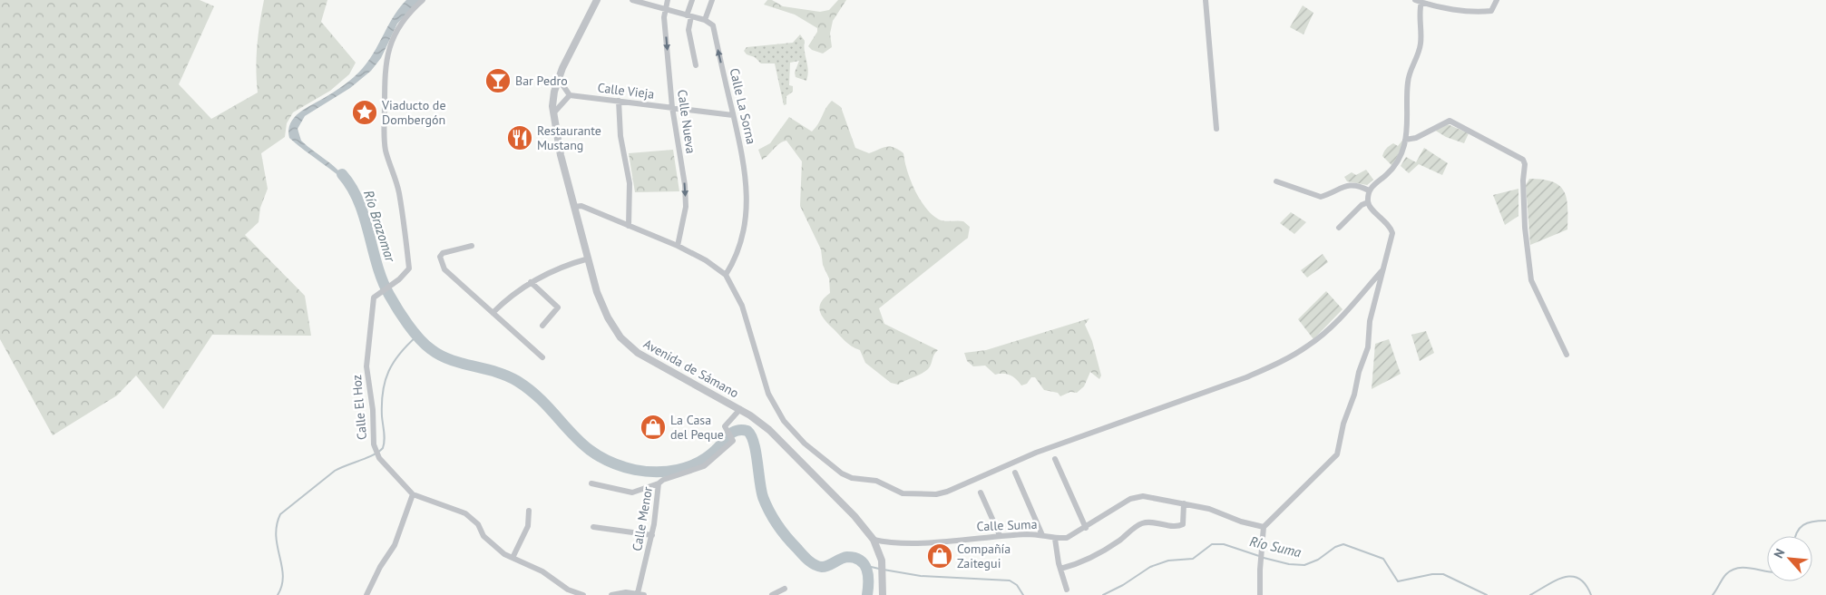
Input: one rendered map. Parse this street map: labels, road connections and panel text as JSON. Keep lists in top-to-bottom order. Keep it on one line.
{"streets":{"street":["Calle Vieja","Calle La Sorna","Calle Nueva","Avenida de Sámano","Calle El Hoz","Calle Menor","Calle Suma"]},"crossings":[["Calle Vieja","Calle La Sorna"],["Calle Vieja","Calle Nueva"],["Avenida de Sámano","Calle Menor"],["Avenida de Sámano","Calle Suma"]],"one_way":["Calle La Sorna"],"water":["Río Brazomar","Río Suma"],"places":{"bar":["Bar Pedro"],"place":["Viaducto de Dombergón"],"restaurant":["Restaurante Mustang"],"shop":["La Casa del Peque","Compañía Zaitegui"]},"north":"top left"}
